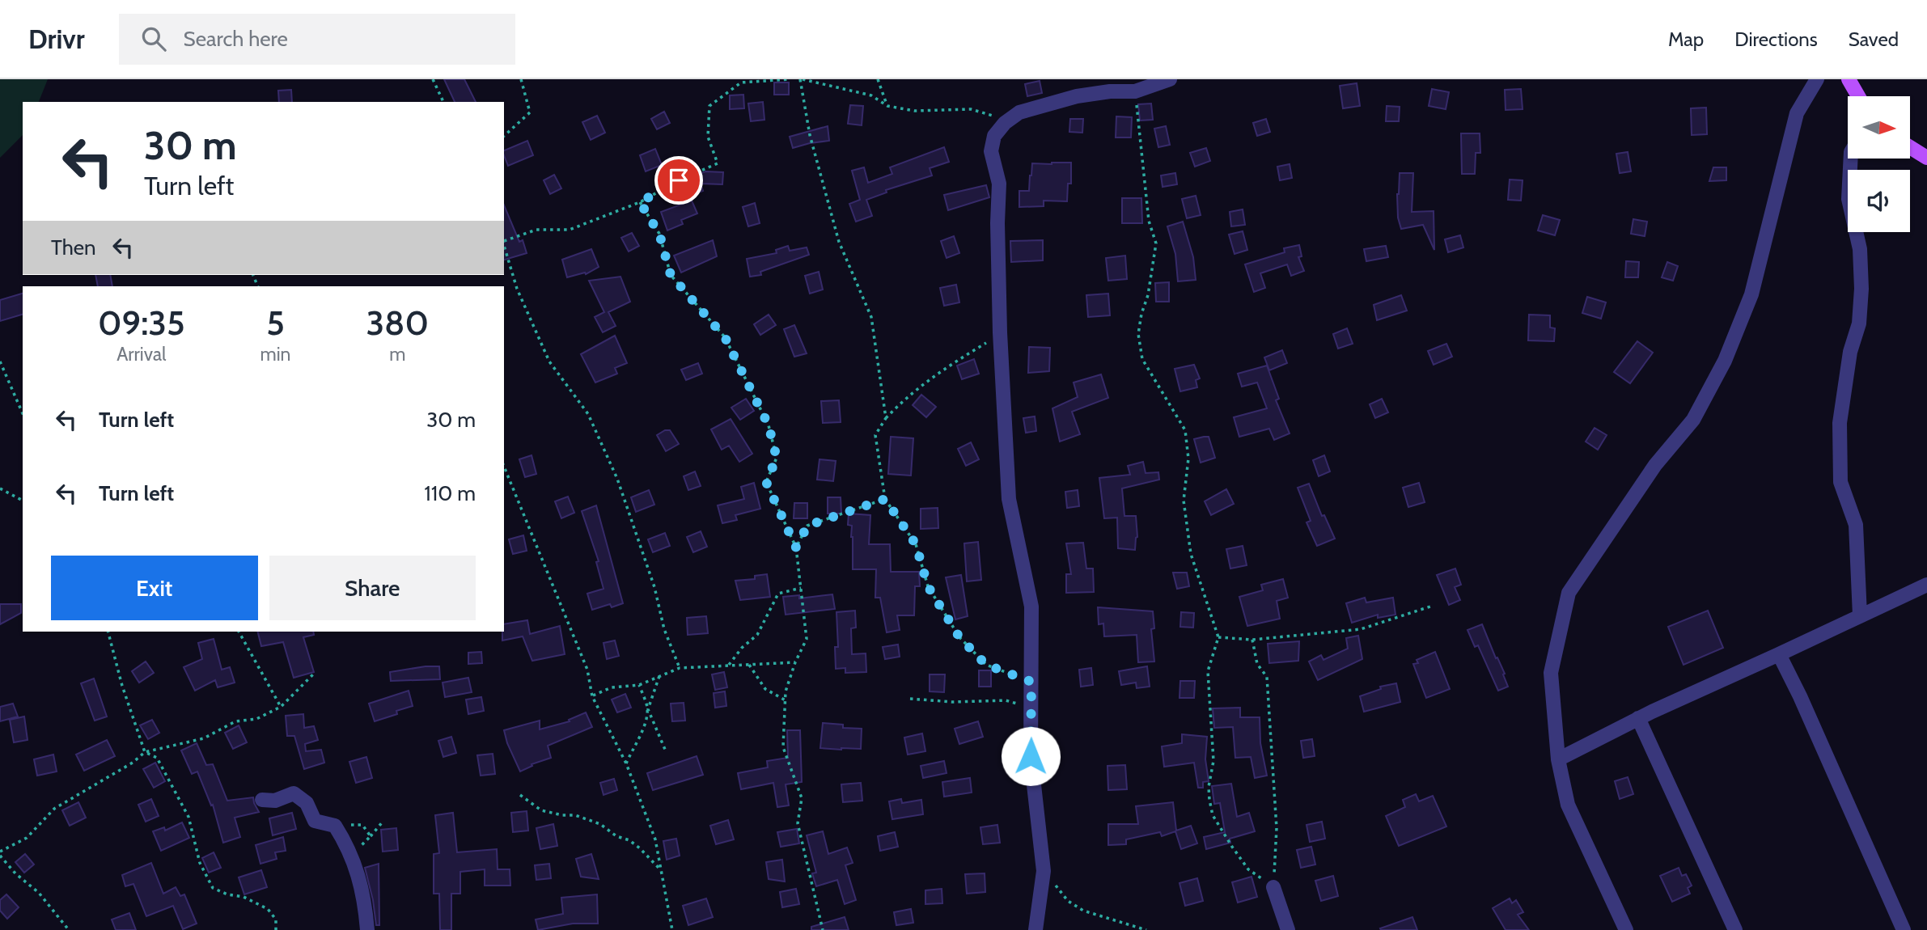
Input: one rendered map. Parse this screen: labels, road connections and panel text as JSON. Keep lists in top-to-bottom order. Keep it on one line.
{"north":"right","page":{"header":"Drivr","search":"Search here","nav":["Map","Directions","Saved"],"turn":["30 m","Turn left"],"then":"Then","eta":["09:35","Arrival","5","min","380","m"],"list":[{"name":"Turn left","value":"30 m"},{"name":"Turn left","value":"110 m"}],"buttons":["Exit","Share"]}}
